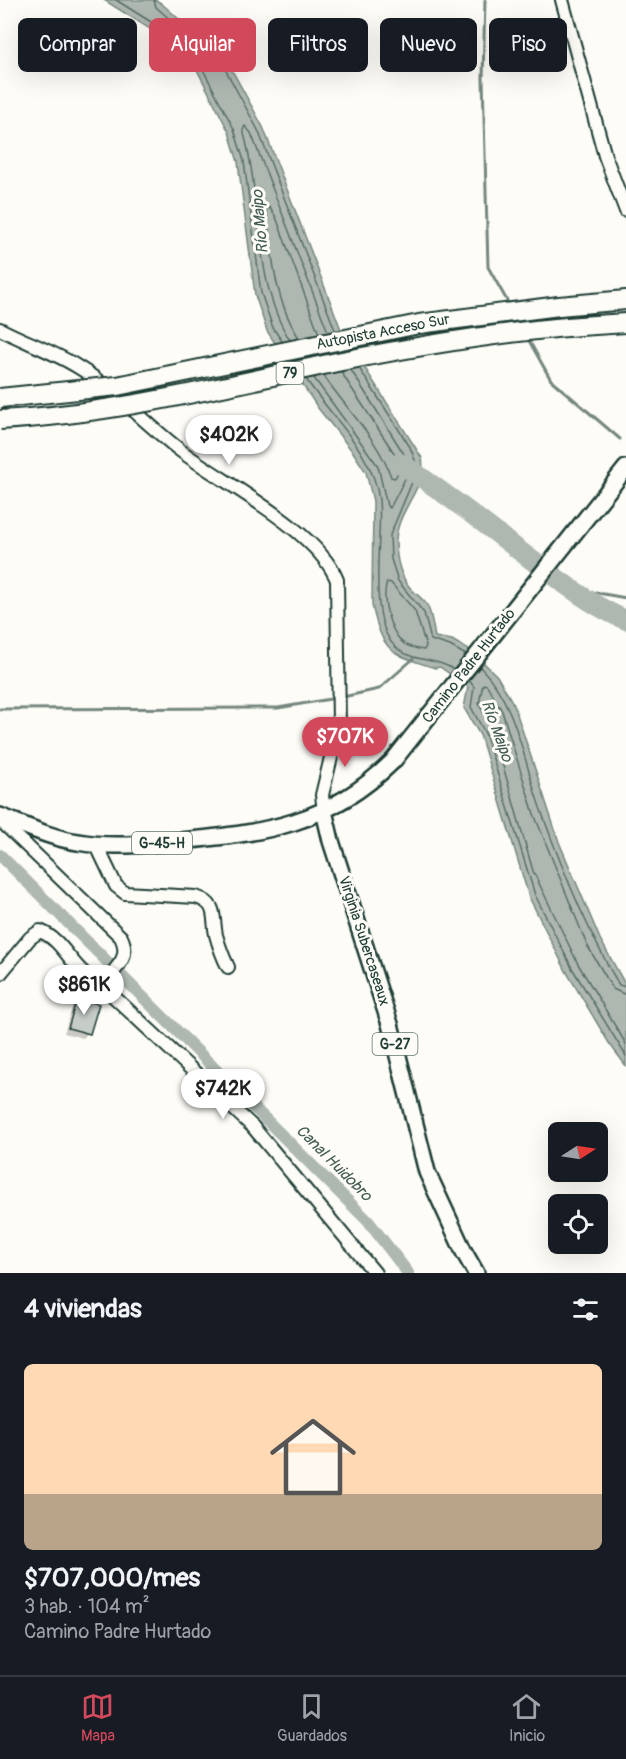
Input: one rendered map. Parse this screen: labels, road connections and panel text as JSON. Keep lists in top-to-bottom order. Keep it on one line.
{"streets":{"highway":["Autopista Acceso Sur","79"],"main road":["Camino Padre Hurtado","G-45-H","Virginia Subercaseaux","G-27"]},"crossings":[["Camino Padre Hurtado","Virginia Subercaseaux"]],"water":["Río Maipo","Canal Huidobro"],"north":"right","page":{"chip":["Comprar","Alquilar","Filtros","Nuevo","Piso"],"price":["$402K","$707K","$861K","$742K"],"heading":"4 viviendas","list":[{"name":"$707,000/mes","note":"3 hab. · 104 m² · Camino Padre Hurtado"}],"tabs":["Mapa","Guardados","Inicio"]}}
